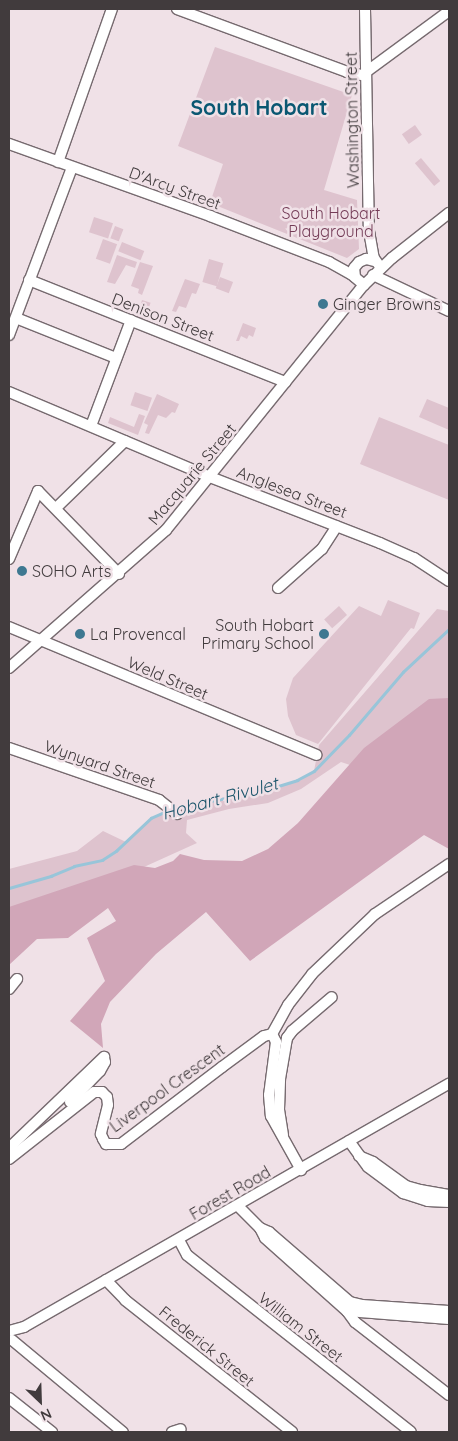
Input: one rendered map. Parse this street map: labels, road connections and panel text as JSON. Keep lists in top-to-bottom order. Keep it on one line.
{"streets":{"street":["Washington Street","D'Arcy Street","Denison Street","Macquarie Street","Anglesea Street","Weld Street","Wynyard Street","Liverpool Crescent","Forest Road","William Street","Frederick Street"]},"crossings":[["Washington Street","D'Arcy Street"],["Washington Street","Macquarie Street"],["D'Arcy Street","Macquarie Street"],["Denison Street","Macquarie Street"],["Macquarie Street","Anglesea Street"],["Macquarie Street","Weld Street"],["Forest Road","William Street"],["Forest Road","Frederick Street"]],"districts":["South Hobart"],"water":["Hobart Rivulet"],"parks":["South Hobart Playground"],"places":["Ginger Browns","SOHO Arts","La Provencal","South Hobart Primary School"],"north":"bottom right"}
